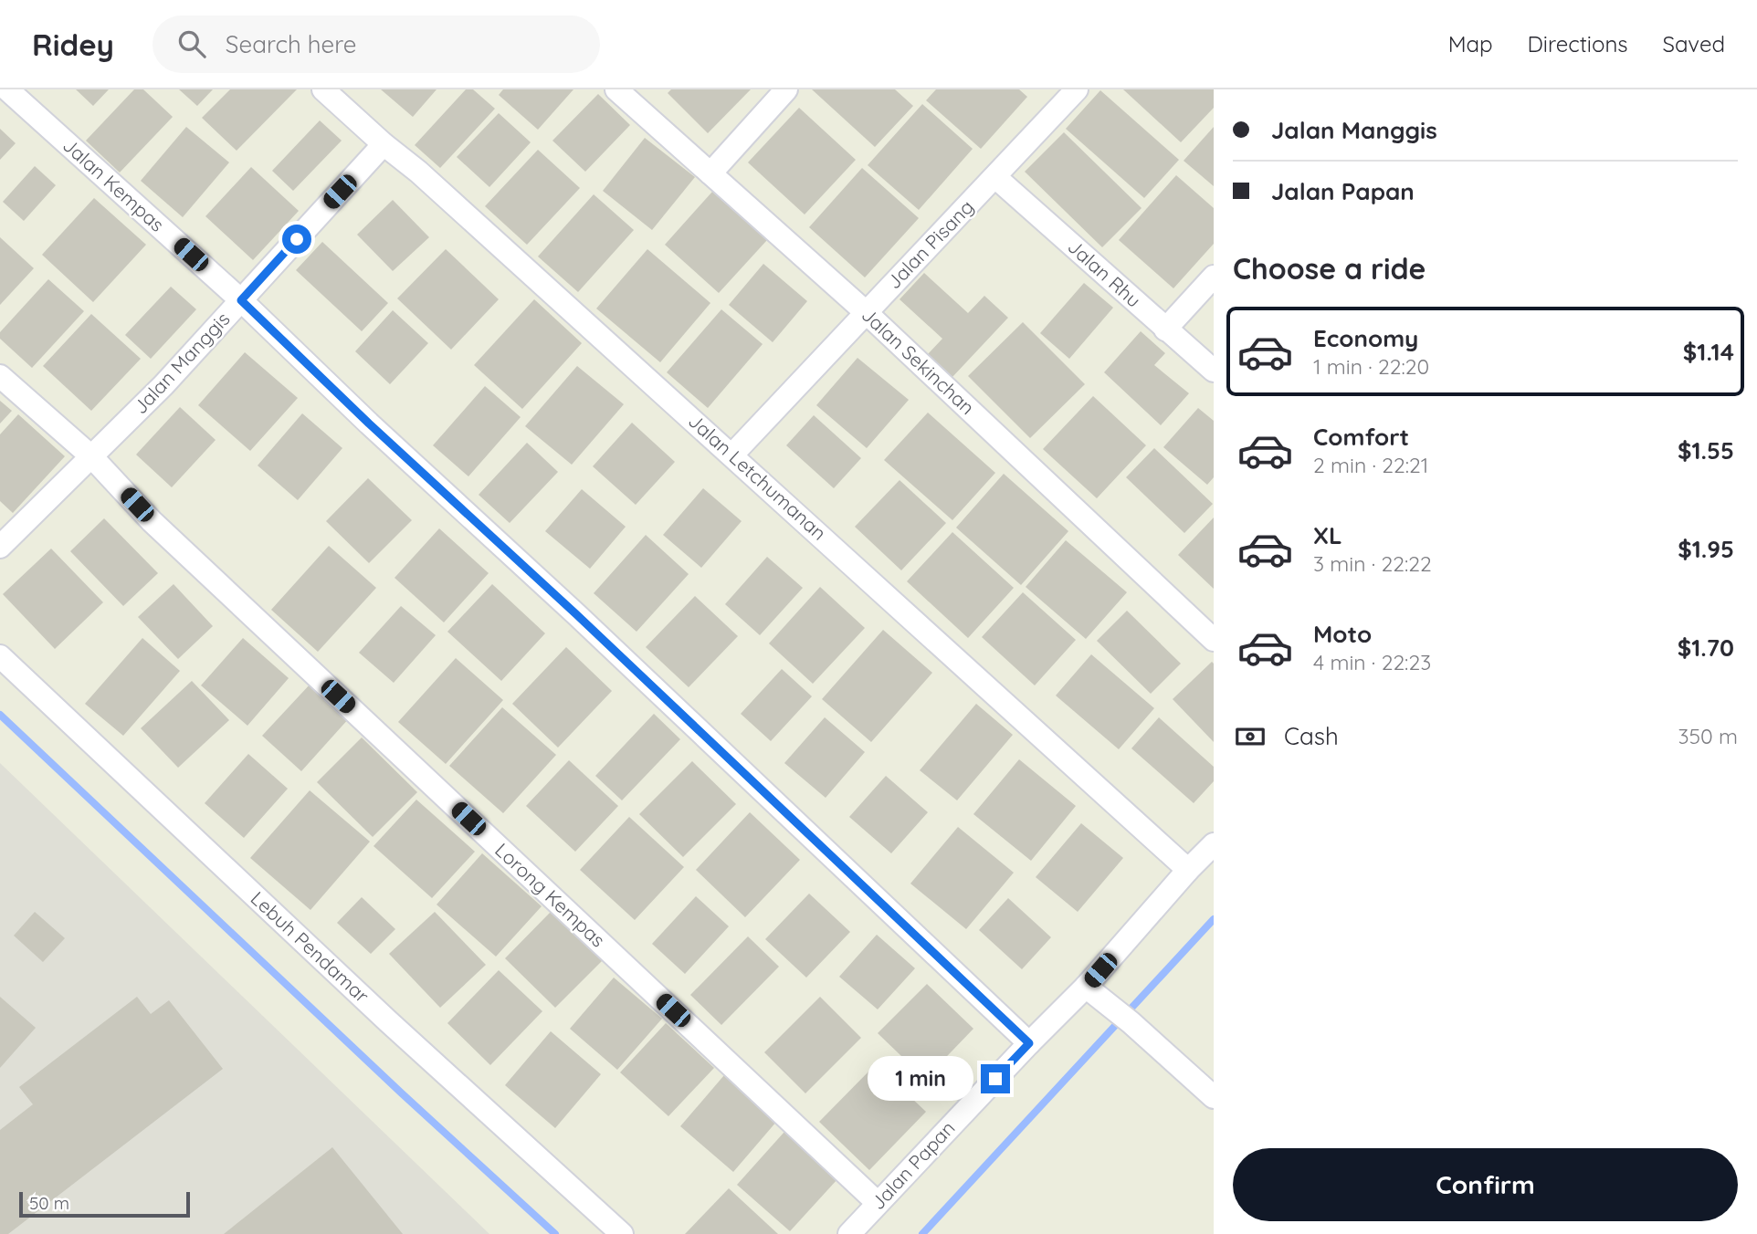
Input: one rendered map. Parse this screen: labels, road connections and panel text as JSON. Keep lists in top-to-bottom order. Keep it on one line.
{"streets":{"street":["Jalan Kempas","Jalan Pisang","Jalan Rhu","Jalan Sekinchan","Jalan Manggis","Jalan Letchumanan","Lorong Kempas","Lebuh Pendamar","Jalan Papan"]},"crossings":[["Jalan Kempas","Jalan Manggis"],["Jalan Kempas","Jalan Papan"],["Jalan Pisang","Jalan Rhu"],["Jalan Pisang","Jalan Sekinchan"],["Jalan Pisang","Jalan Letchumanan"],["Jalan Manggis","Jalan Letchumanan"],["Jalan Manggis","Lorong Kempas"],["Jalan Letchumanan","Jalan Papan"],["Lorong Kempas","Jalan Papan"]],"scale_bar":"50 m","page":{"header":"Ridey","search":"Search here","nav":["Map","Directions","Saved"],"banner":["Jalan Manggis","Jalan Papan"],"heading":"Choose a ride","list":[{"name":"Economy","note":"1 min · 22:20","value":"$1.14"},{"name":"Comfort","note":"2 min · 22:21","value":"$1.55"},{"name":"XL","note":"3 min · 22:22","value":"$1.95"},{"name":"Moto","note":"4 min · 22:23","value":"$1.70"}],"pay":["Cash","350 m"],"bubble":"1 min","buttons":"Confirm","scale":"50 m"}}
